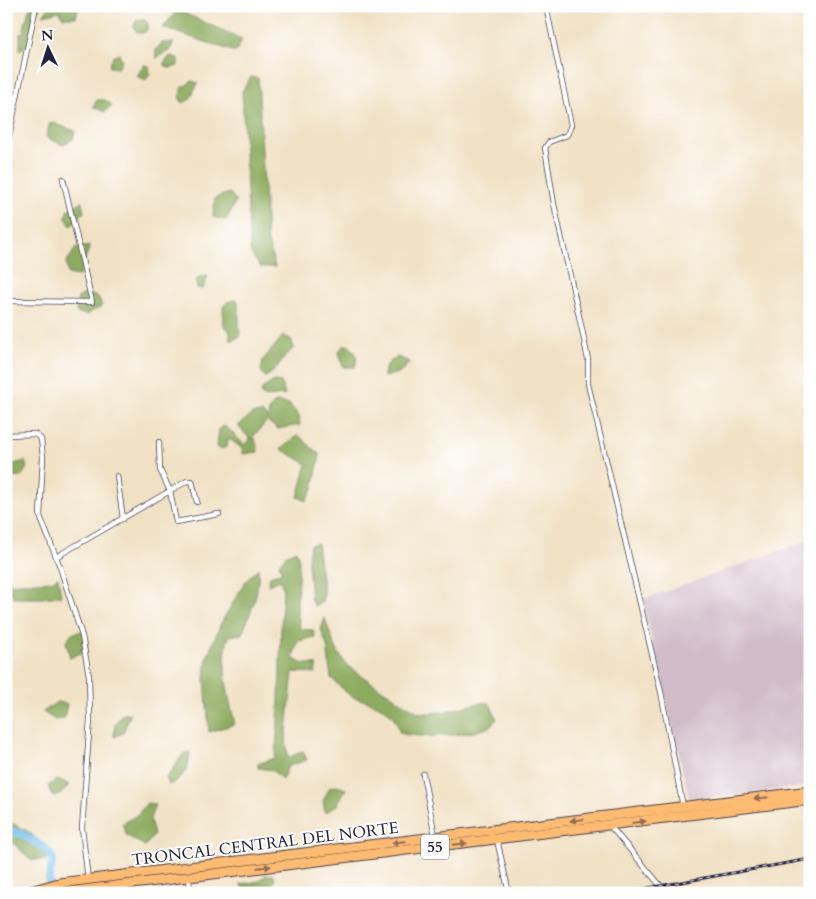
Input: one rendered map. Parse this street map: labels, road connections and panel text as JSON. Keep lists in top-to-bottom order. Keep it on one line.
{"streets":{"highway":["TRONCAL CENTRAL DEL NORTE","55"]},"north":"top"}
